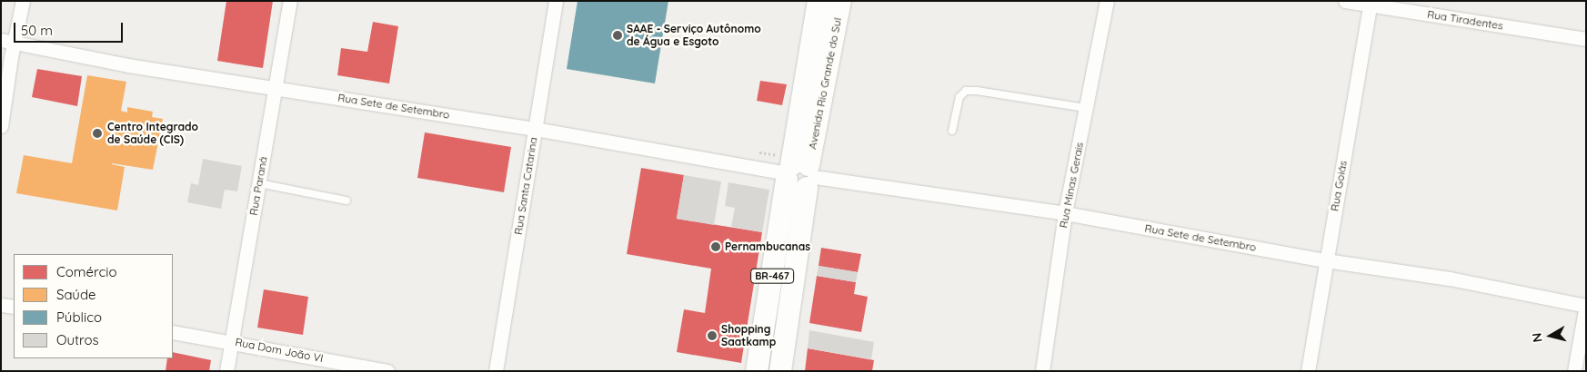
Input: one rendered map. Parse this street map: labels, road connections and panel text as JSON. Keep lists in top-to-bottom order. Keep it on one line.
{"streets":{"main road":["Avenida Rio Grande do Sul","BR-467"],"street":["Rua Tiradentes","Rua Sete de Setembro","Rua Minas Gerais","Rua Paraná","Rua Santa Catarina","Rua Goiás","Rua Dom João VI"]},"crossings":[["Rua Tiradentes","Rua Goiás"],["Avenida Rio Grande do Sul","Rua Sete de Setembro"],["Rua Sete de Setembro","Rua Minas Gerais"],["Rua Sete de Setembro","Rua Paraná"],["Rua Sete de Setembro","Rua Santa Catarina"],["Rua Sete de Setembro","Rua Goiás"],["Rua Paraná","Rua Dom João VI"]],"places":["SAAE - Serviço Autônomo de Água e Esgoto","Centro Integrado de Saúde (CIS)","Pernambucanas","Shopping Saatkamp"],"legend":["Comércio","Saúde","Público","Outros"],"scale_bar":"50 m","north":"left"}
